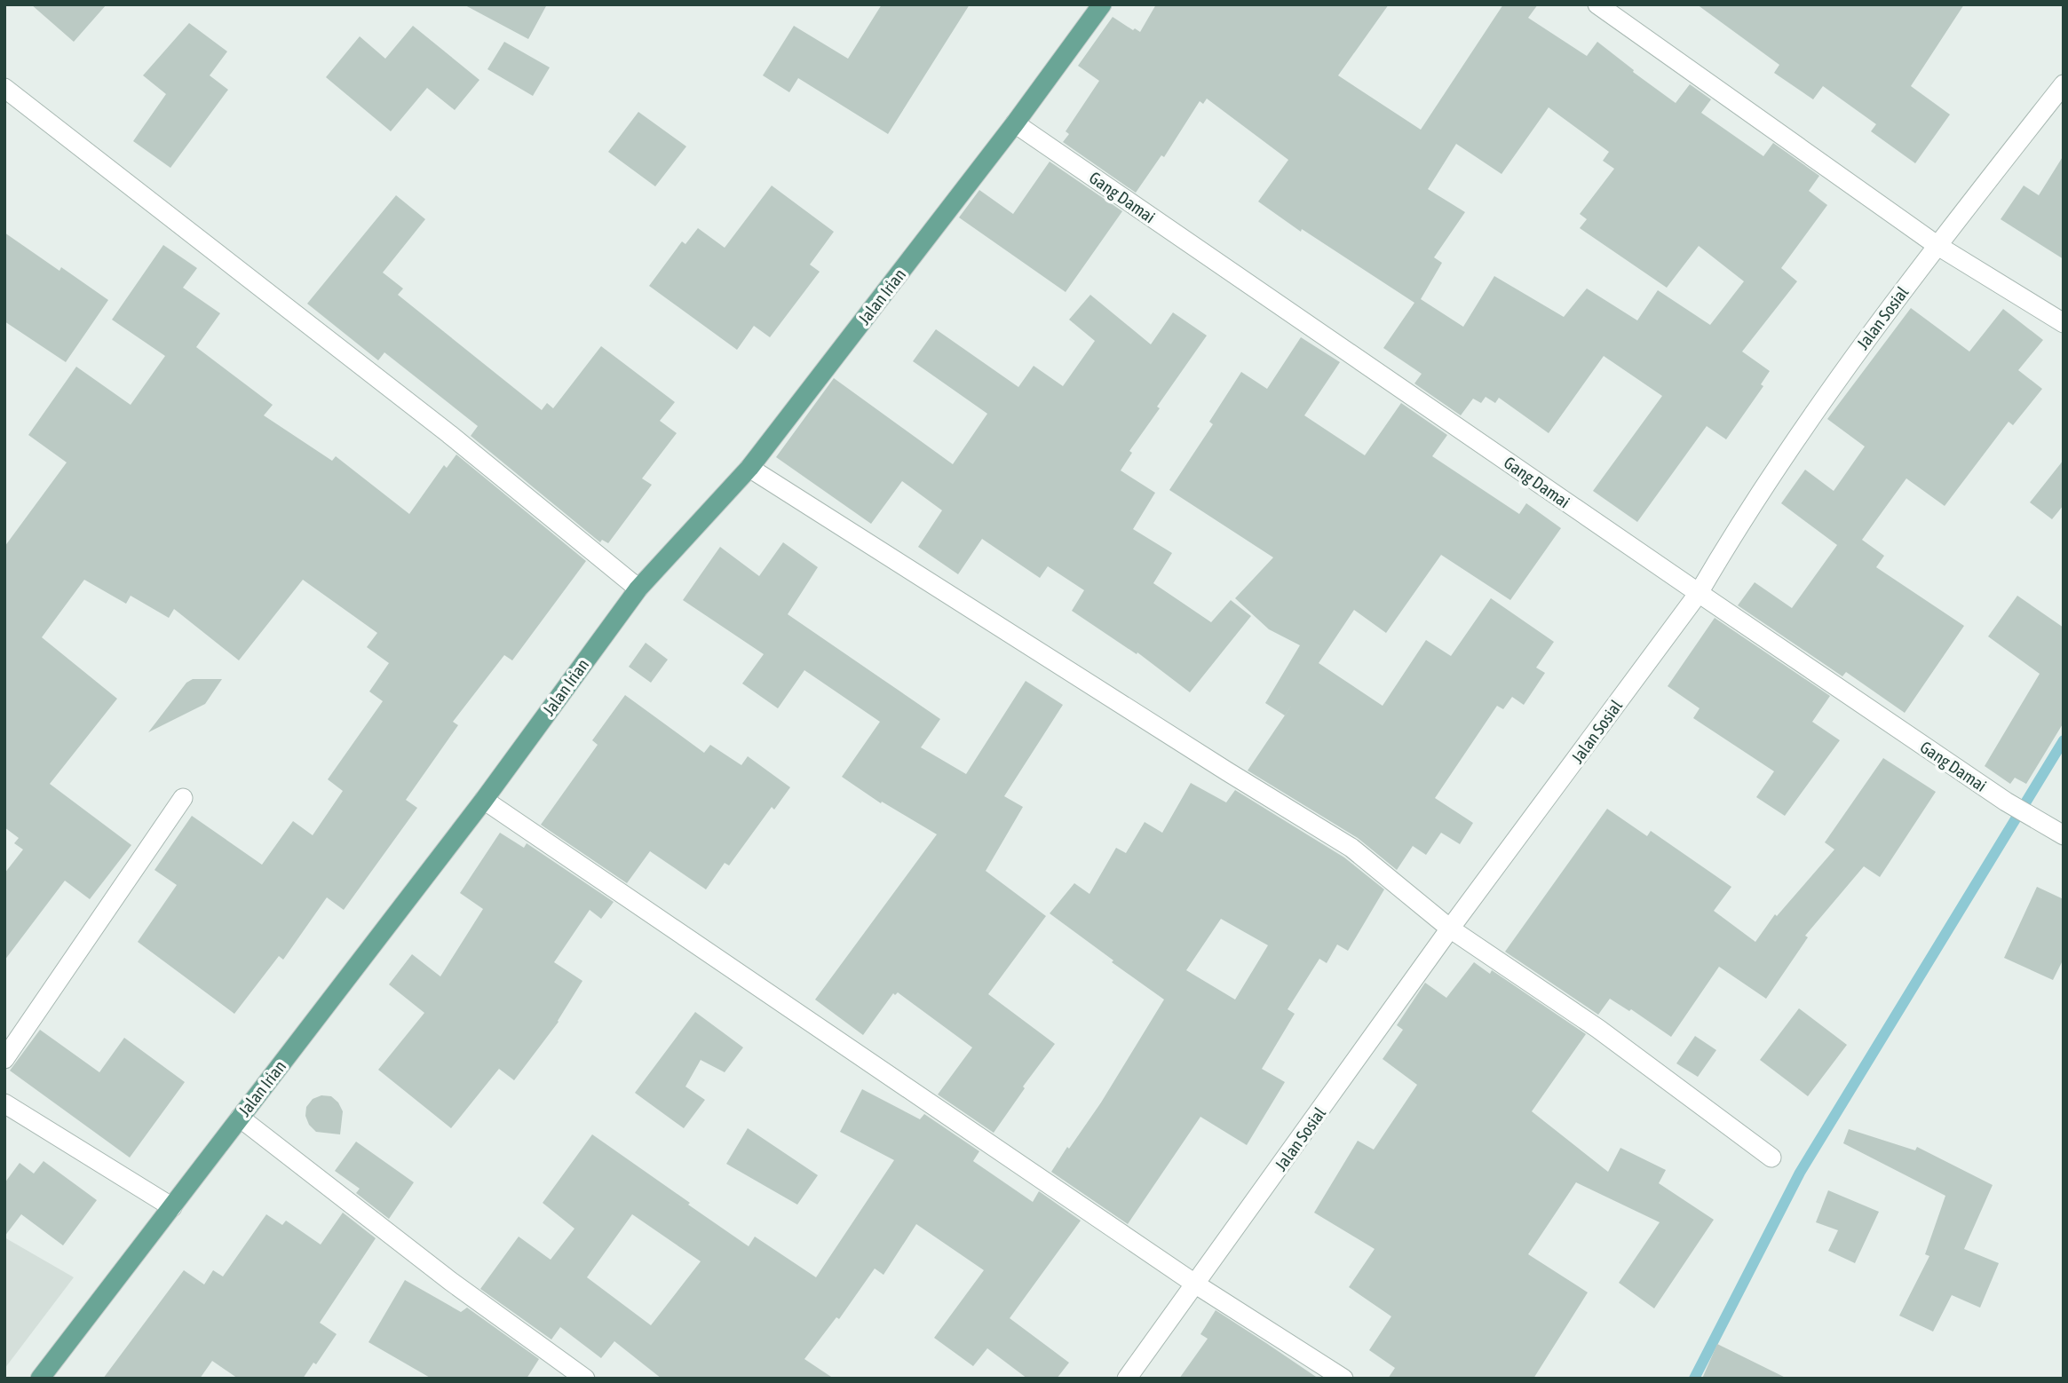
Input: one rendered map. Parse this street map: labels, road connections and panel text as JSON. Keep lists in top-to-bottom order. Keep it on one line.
{"streets":{"main road":["Jalan Irian"],"street":["Gang Damai","Jalan Sosial"]},"crossings":[["Gang Damai","Jalan Irian"],["Gang Damai","Jalan Sosial"]]}
